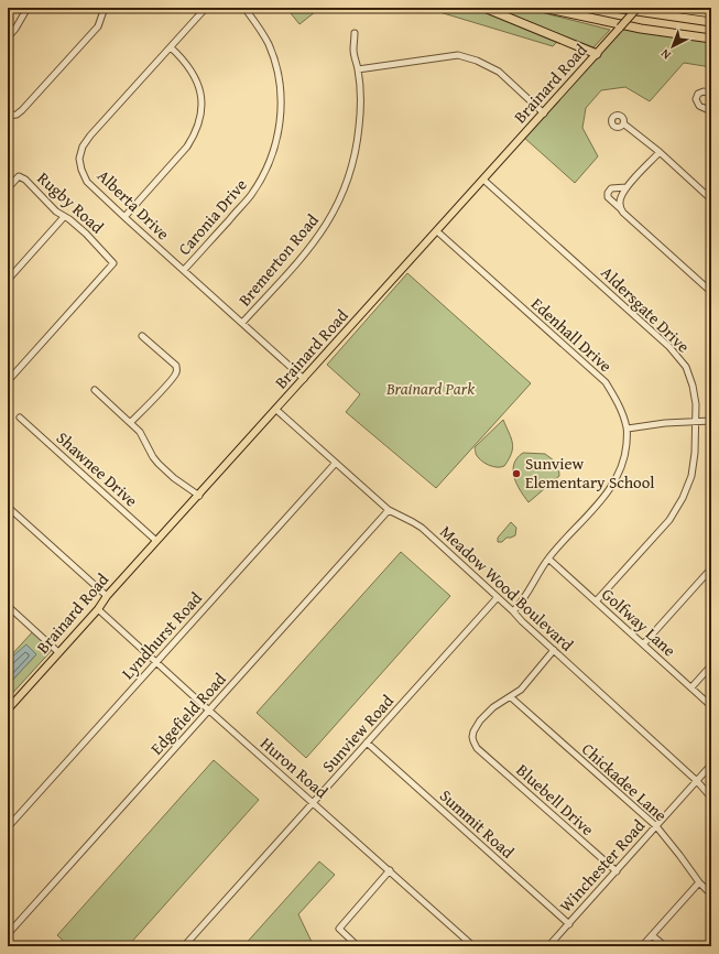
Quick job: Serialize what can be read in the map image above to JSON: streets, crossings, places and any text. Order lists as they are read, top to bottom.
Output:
{
  "streets": {
    "main road": ["Brainard Road"],
    "street": [
      "Rugby Road",
      "Alberta Drive",
      "Caronia Drive",
      "Bremerton Road",
      "Aldersgate Drive",
      "Edenhall Drive",
      "Shawnee Drive",
      "Meadow Wood Boulevard",
      "Golfway Lane",
      "Lyndhurst Road",
      "Edgefield Road",
      "Sunview Road",
      "Huron Road",
      "Chickadee Lane",
      "Bluebell Drive",
      "Summit Road",
      "Winchester Road"
    ]
  },
  "crossings": [
    ["Brainard Road", "Alberta Drive"],
    ["Brainard Road", "Aldersgate Drive"],
    ["Brainard Road", "Edenhall Drive"],
    ["Brainard Road", "Shawnee Drive"],
    ["Brainard Road", "Meadow Wood Boulevard"],
    ["Brainard Road", "Huron Road"],
    ["Alberta Drive", "Caronia Drive"],
    ["Alberta Drive", "Bremerton Road"],
    ["Aldersgate Drive", "Golfway Lane"],
    ["Edenhall Drive", "Meadow Wood Boulevard"],
    ["Edenhall Drive", "Golfway Lane"],
    ["Meadow Wood Boulevard", "Lyndhurst Road"],
    ["Meadow Wood Boulevard", "Edgefield Road"],
    ["Meadow Wood Boulevard", "Sunview Road"],
    ["Meadow Wood Boulevard", "Winchester Road"],
    ["Lyndhurst Road", "Huron Road"],
    ["Edgefield Road", "Huron Road"],
    ["Sunview Road", "Huron Road"],
    ["Sunview Road", "Summit Road"],
    ["Chickadee Lane", "Bluebell Drive"],
    ["Chickadee Lane", "Winchester Road"],
    ["Bluebell Drive", "Winchester Road"],
    ["Summit Road", "Winchester Road"]
  ],
  "parks": ["Brainard Park"],
  "places": ["Sunview Elementary School"],
  "north": "bottom left"
}
